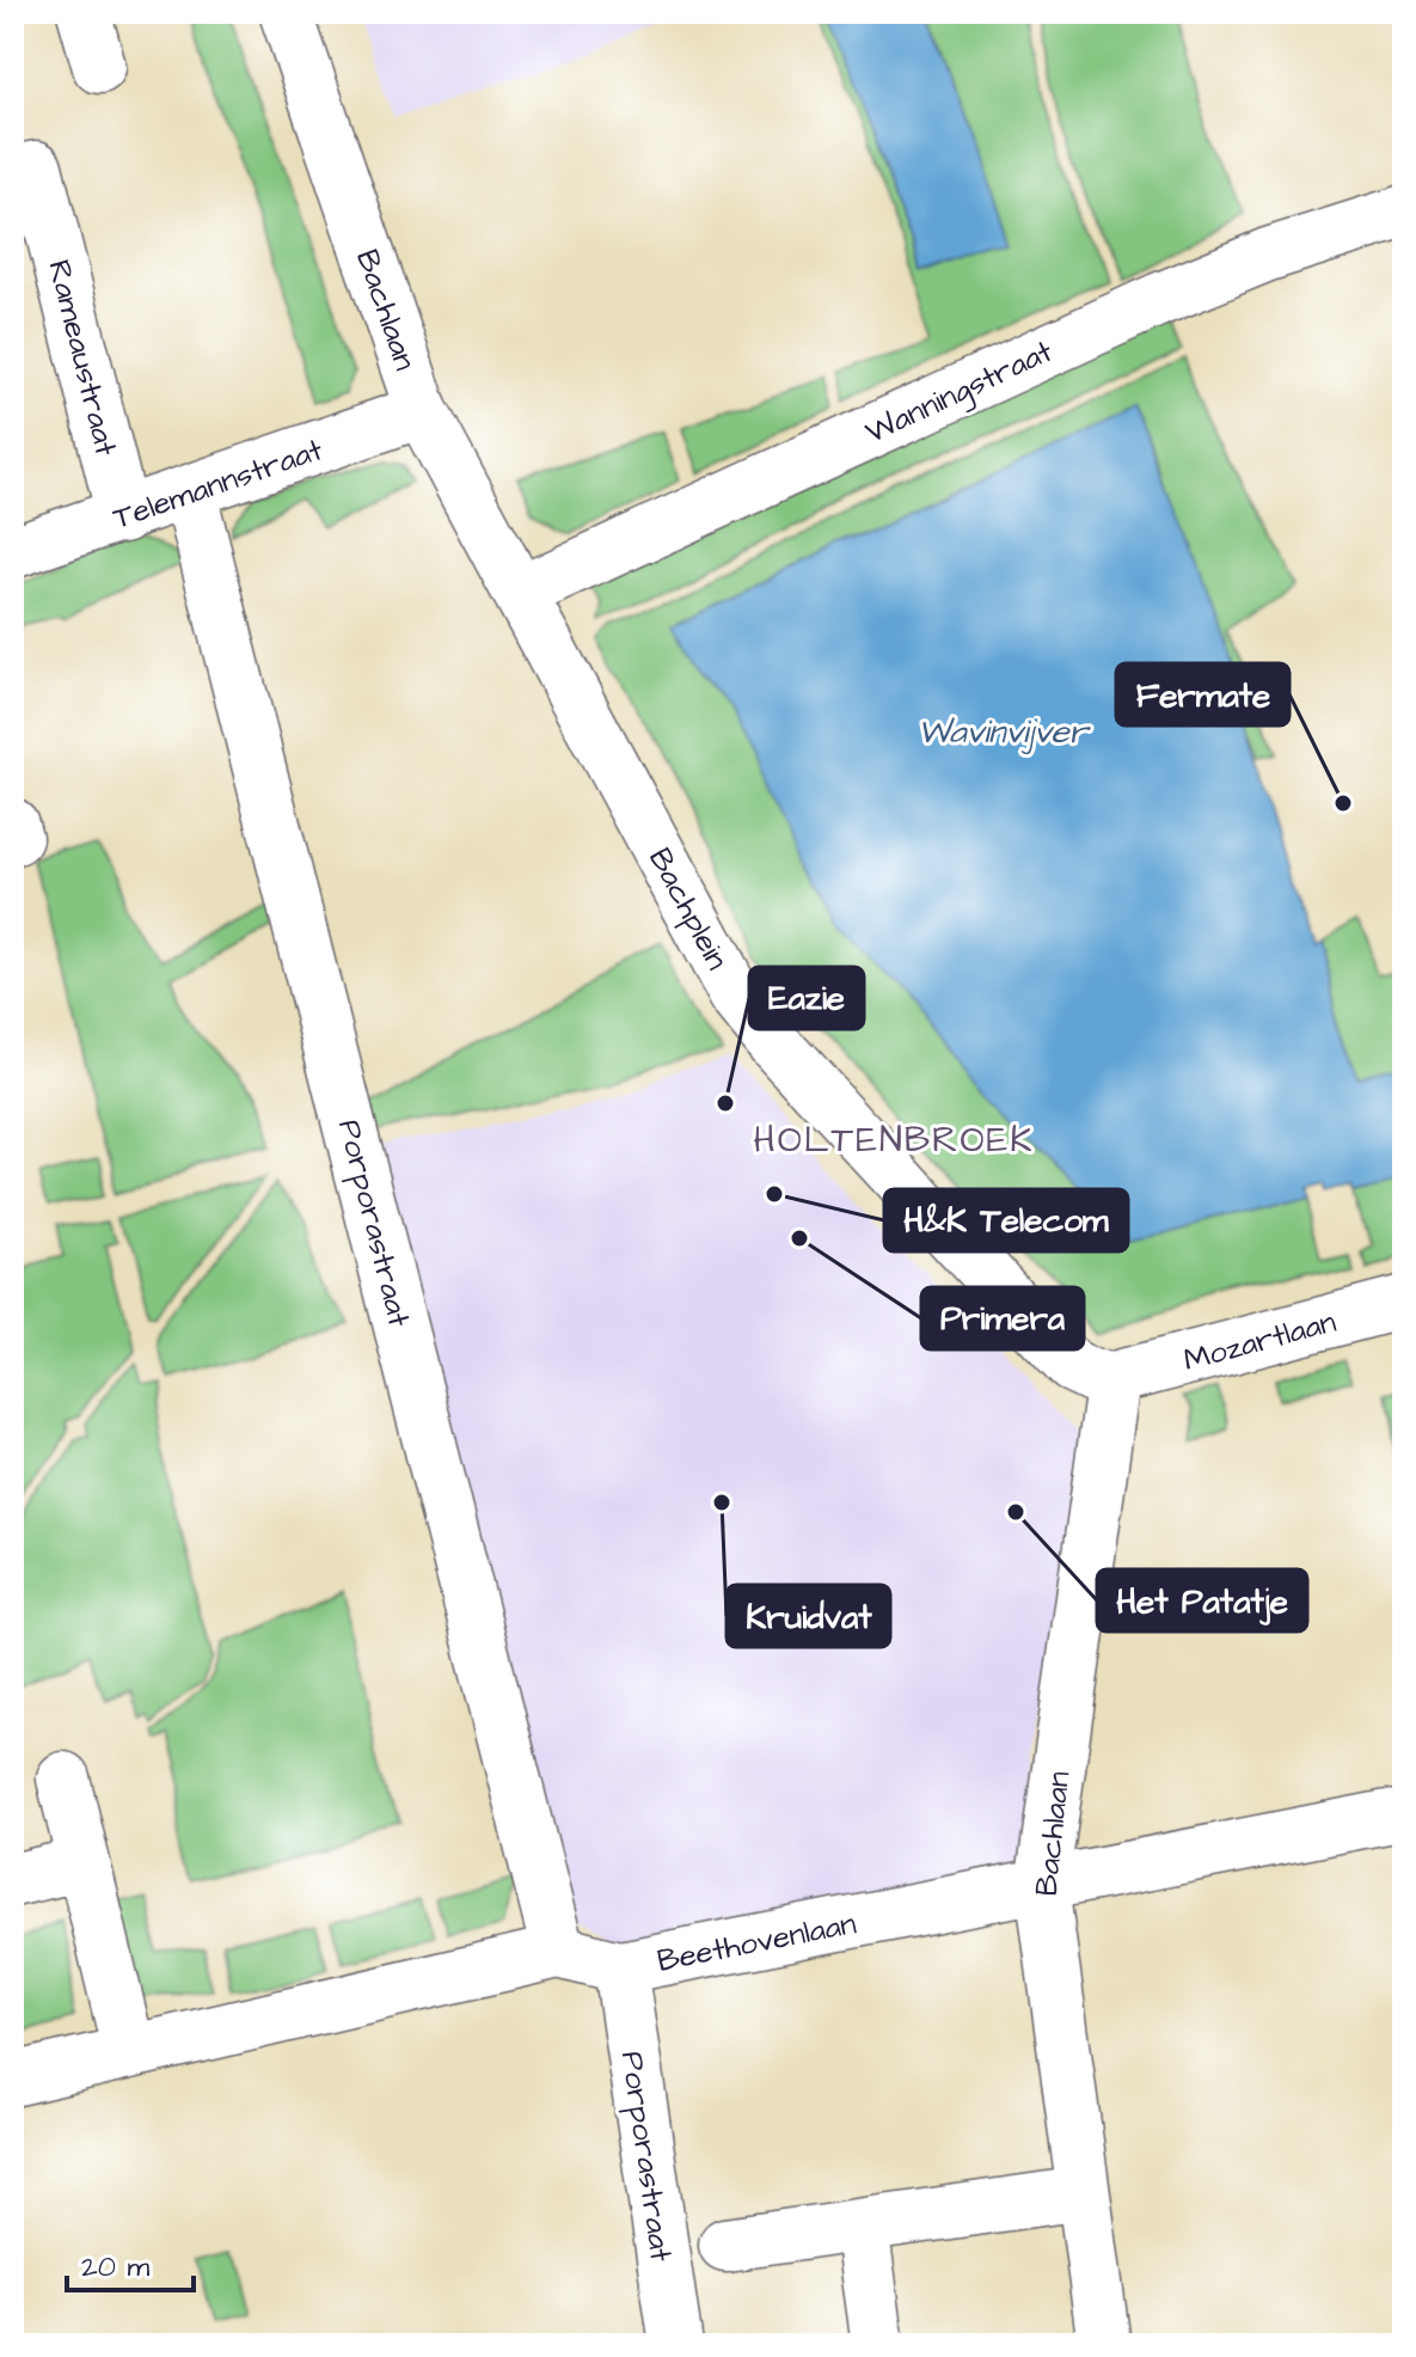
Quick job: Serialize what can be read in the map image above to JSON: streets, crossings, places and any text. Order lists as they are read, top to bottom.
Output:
{
  "streets": {
    "street": [
      "Bachlaan",
      "Rameaustraat",
      "Wanningstraat",
      "Telemannstraat",
      "Bachplein",
      "Porporastraat",
      "Mozartlaan",
      "Beethovenlaan"
    ]
  },
  "crossings": [
    ["Bachlaan", "Wanningstraat"],
    ["Bachlaan", "Telemannstraat"],
    ["Bachlaan", "Bachplein"],
    ["Bachlaan", "Mozartlaan"],
    ["Bachlaan", "Beethovenlaan"],
    ["Rameaustraat", "Telemannstraat"],
    ["Wanningstraat", "Bachplein"],
    ["Telemannstraat", "Porporastraat"],
    ["Bachplein", "Mozartlaan"],
    ["Porporastraat", "Beethovenlaan"]
  ],
  "districts": ["HOLTENBROEK"],
  "water": ["Wavinvijver"],
  "places": [
    "Fermate",
    "Eazie",
    "H&K Telecom",
    "Primera",
    "Kruidvat",
    "Het Patatje"
  ],
  "scale_bar": "20 m"
}
